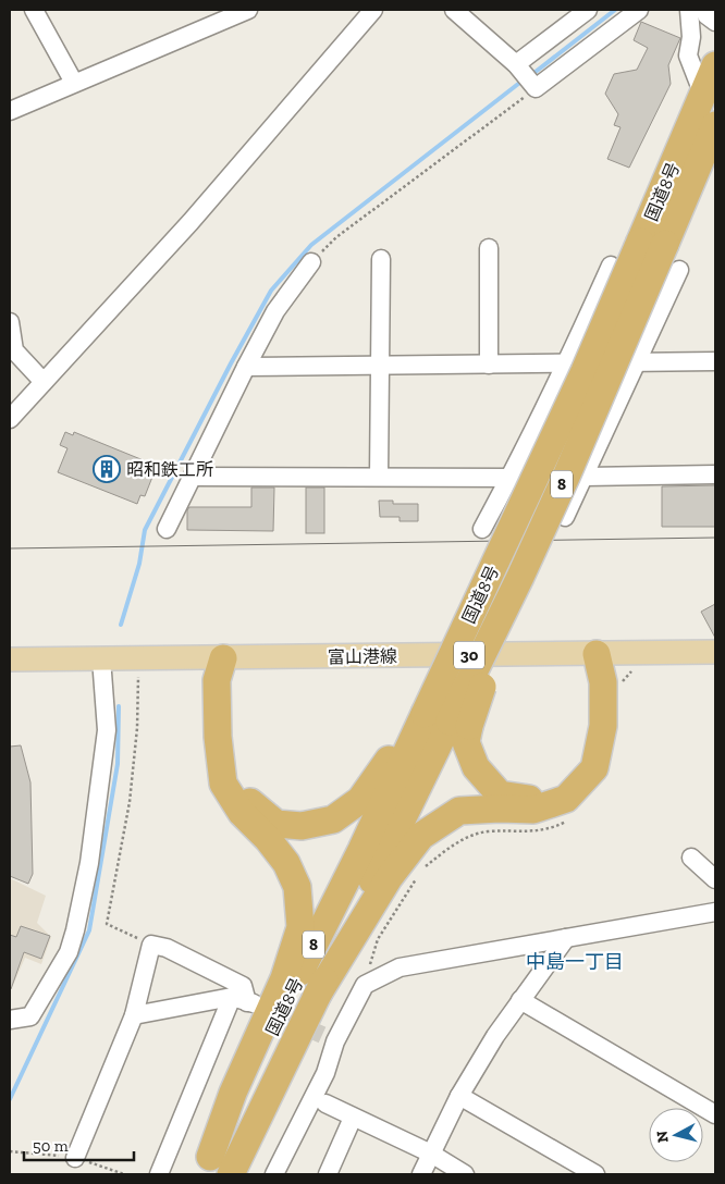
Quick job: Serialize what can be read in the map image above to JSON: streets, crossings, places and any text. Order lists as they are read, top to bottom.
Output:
{
  "streets": {
    "highway": ["国道8号", "8"],
    "main road": ["30", "富山港線"]
  },
  "districts": ["中島一丁目"],
  "places": {
    "building": ["昭和鉄工所"]
  },
  "scale_bar": "50 m",
  "north": "left"
}
